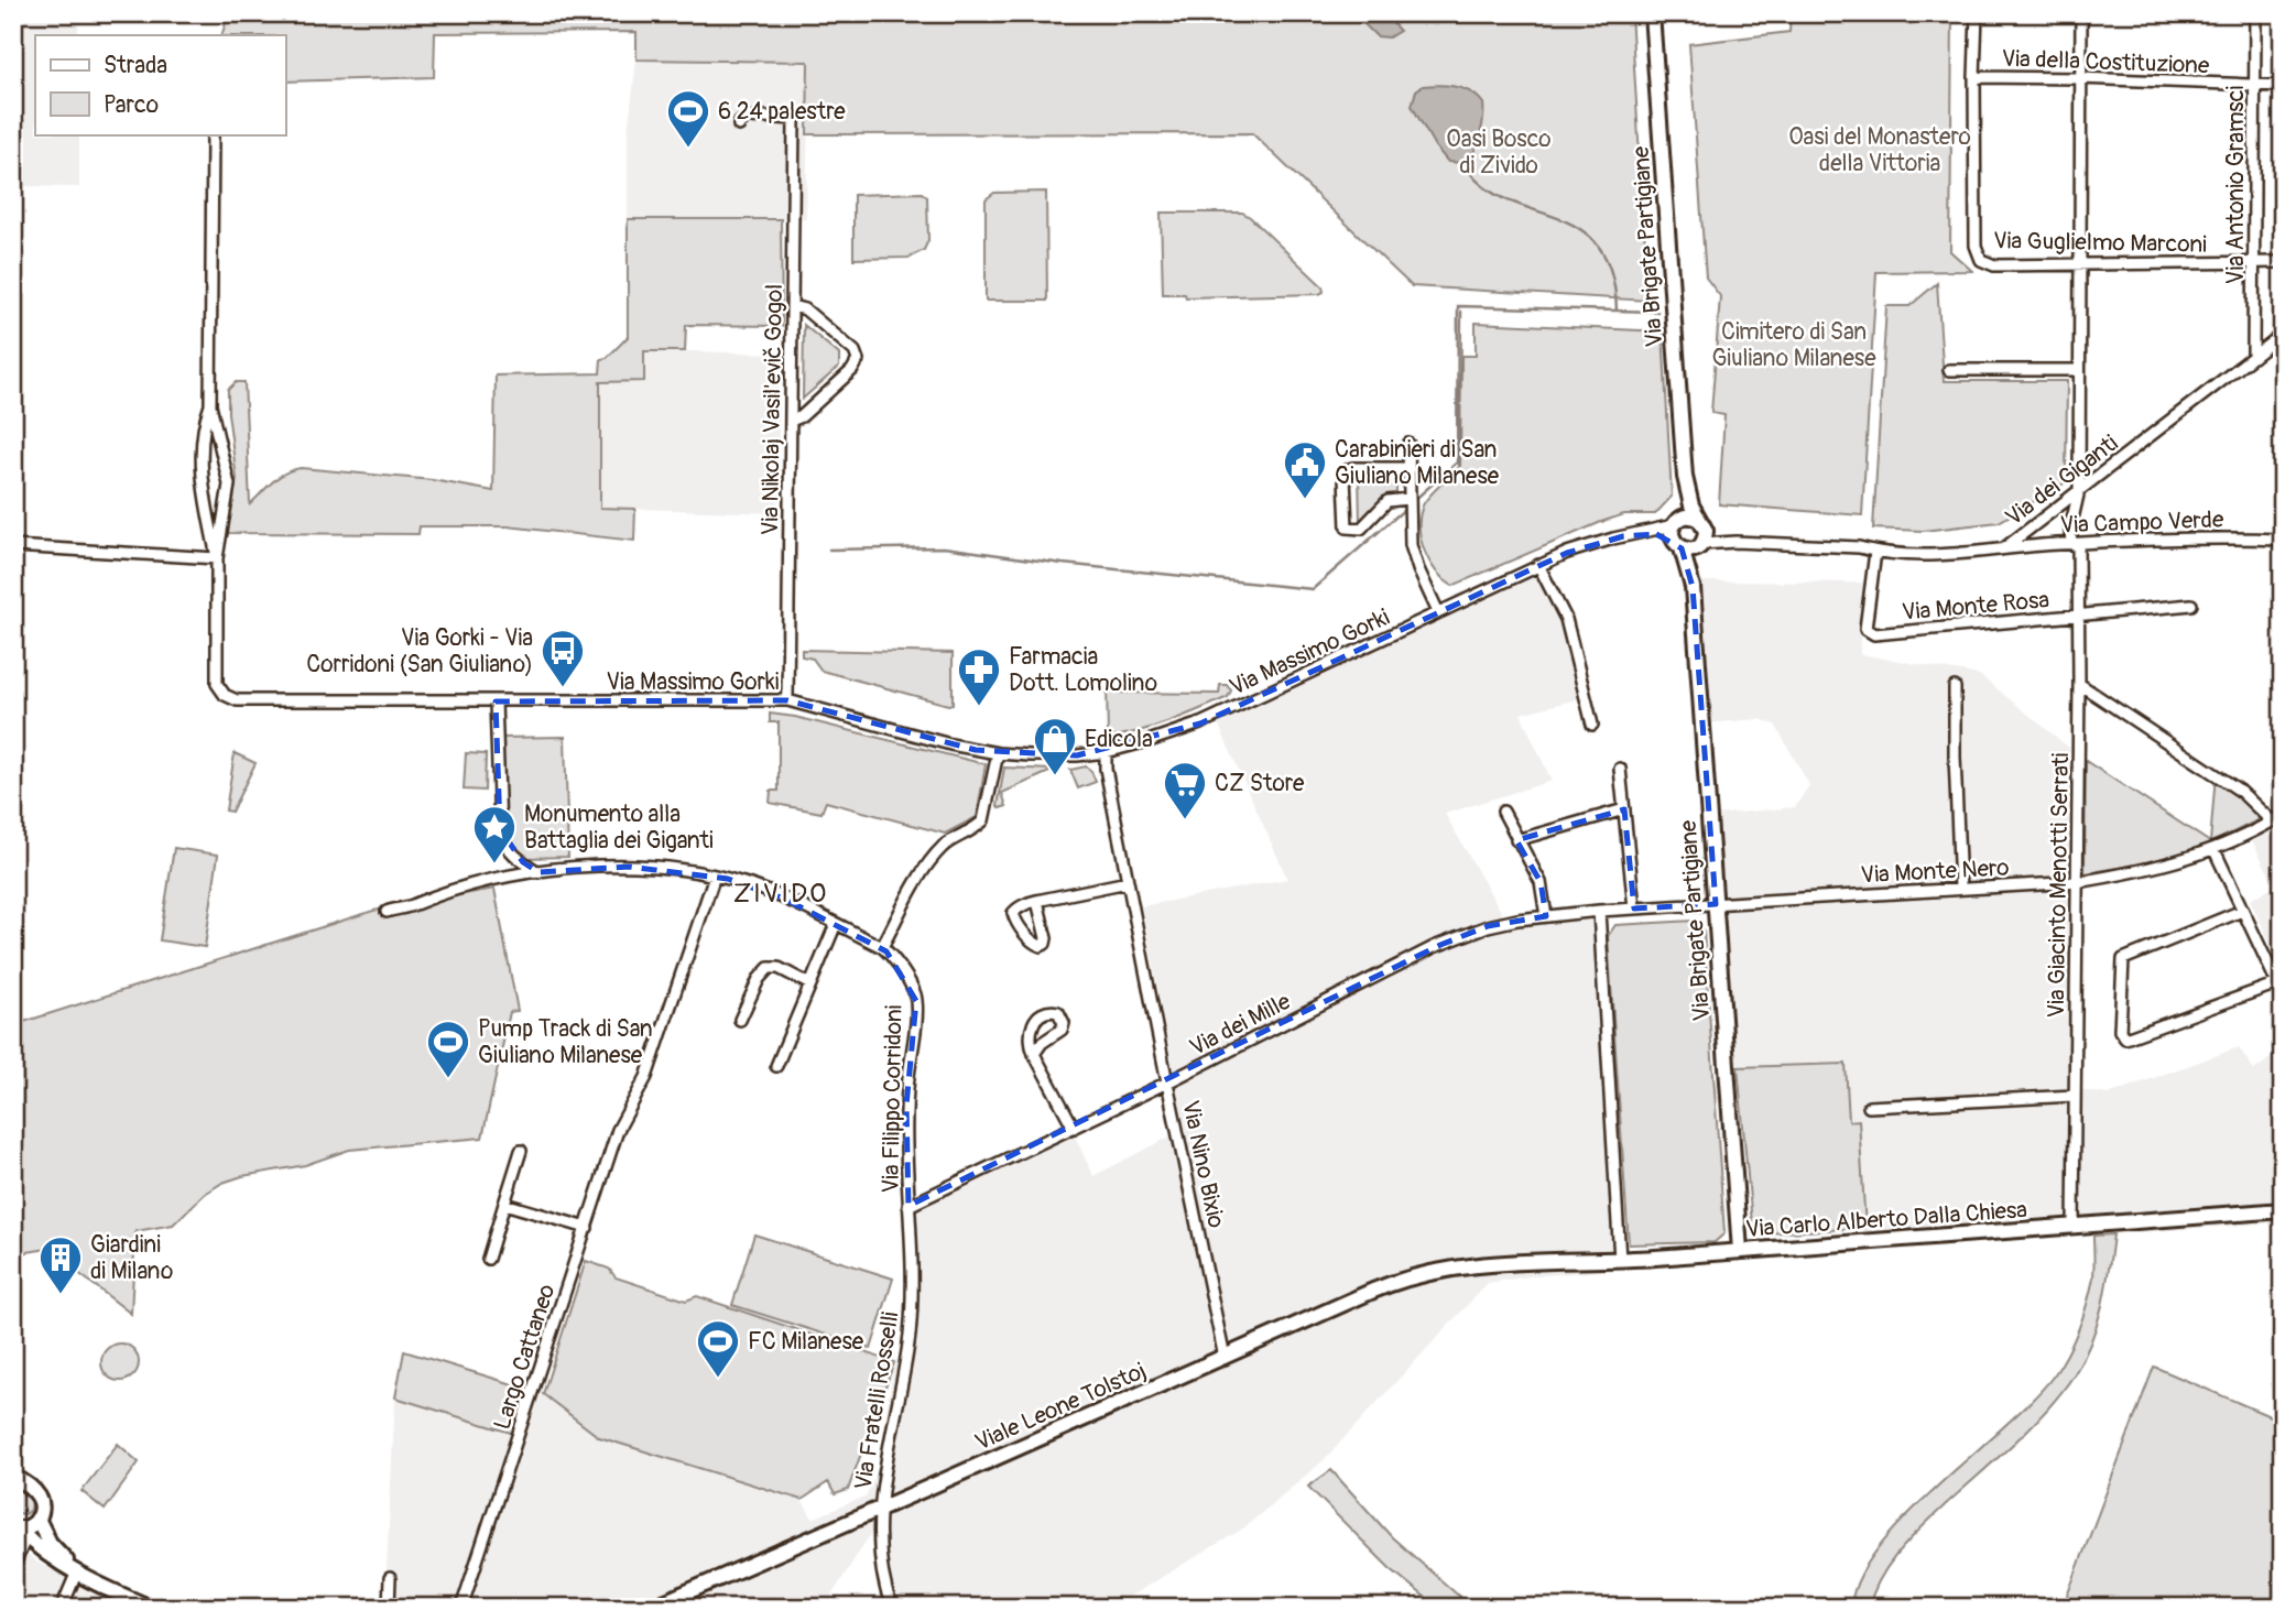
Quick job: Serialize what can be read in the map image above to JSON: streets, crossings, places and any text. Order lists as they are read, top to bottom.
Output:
{
  "streets": {
    "street": [
      "Via della Costituzione",
      "Via Antonio Gramsci",
      "Via Guglielmo Marconi",
      "Via Brigate Partigiane",
      "Via Nikolaj Vasil'evič Gogol",
      "Via dei Giganti",
      "Via Campo Verde",
      "Via Monte Rosa",
      "Via Massimo Gorki",
      "Via Monte Nero",
      "Via Giacinto Menotti Serrati",
      "Via dei Mille",
      "Via Filippo Corridoni",
      "Via Nino Bixio",
      "Via Carlo Alberto Dalla Chiesa",
      "Largo Cattaneo",
      "Via Fratelli Rosselli",
      "Viale Leone Tolstoj"
    ]
  },
  "crossings": [
    ["Via della Costituzione", "Via Antonio Gramsci"],
    ["Via della Costituzione", "Via Guglielmo Marconi"],
    ["Via della Costituzione", "Via Giacinto Menotti Serrati"],
    ["Via Antonio Gramsci", "Via Guglielmo Marconi"],
    ["Via Antonio Gramsci", "Via dei Giganti"],
    ["Via Guglielmo Marconi", "Via Giacinto Menotti Serrati"],
    ["Via Brigate Partigiane", "Via dei Giganti"],
    ["Via Brigate Partigiane", "Via Massimo Gorki"],
    ["Via Brigate Partigiane", "Via Monte Nero"],
    ["Via Brigate Partigiane", "Via dei Mille"],
    ["Via Brigate Partigiane", "Via Carlo Alberto Dalla Chiesa"],
    ["Via Nikolaj Vasil'evič Gogol", "Via Massimo Gorki"],
    ["Via dei Giganti", "Via Campo Verde"],
    ["Via dei Giganti", "Via Monte Rosa"],
    ["Via dei Giganti", "Via Giacinto Menotti Serrati"],
    ["Via Campo Verde", "Via Giacinto Menotti Serrati"],
    ["Via Monte Rosa", "Via Giacinto Menotti Serrati"],
    ["Via Massimo Gorki", "Via Nino Bixio"],
    ["Via Monte Nero", "Via Giacinto Menotti Serrati"],
    ["Via Monte Nero", "Via dei Mille"],
    ["Via Giacinto Menotti Serrati", "Via Carlo Alberto Dalla Chiesa"],
    ["Via dei Mille", "Via Filippo Corridoni"],
    ["Via dei Mille", "Via Nino Bixio"],
    ["Via dei Mille", "Via Fratelli Rosselli"],
    ["Via Filippo Corridoni", "Largo Cattaneo"],
    ["Via Filippo Corridoni", "Via Fratelli Rosselli"],
    ["Via Nino Bixio", "Viale Leone Tolstoj"],
    ["Via Carlo Alberto Dalla Chiesa", "Viale Leone Tolstoj"],
    ["Via Fratelli Rosselli", "Viale Leone Tolstoj"]
  ],
  "districts": ["ZIVIDO"],
  "parks": ["Oasi del Monastero della Vittoria", "Oasi Bosco di Zivido", "Cimitero di San Giuliano Milanese"],
  "places": {
    "sports": ["6 24 palestre", "Pump Track di San Giuliano Milanese", "FC Milanese"],
    "public building": ["Carabinieri di San Giuliano Milanese"],
    "bus stop": ["Via Gorki - Via Corridoni (San Giuliano)"],
    "pharmacy": ["Farmacia Dott. Lomolino"],
    "shop": ["Edicola"],
    "supermarket": ["CZ Store"],
    "place": ["Monumento alla Battaglia dei Giganti"],
    "building": ["Giardini di Milano"]
  },
  "legend": ["Strada", "Parco"]
}
